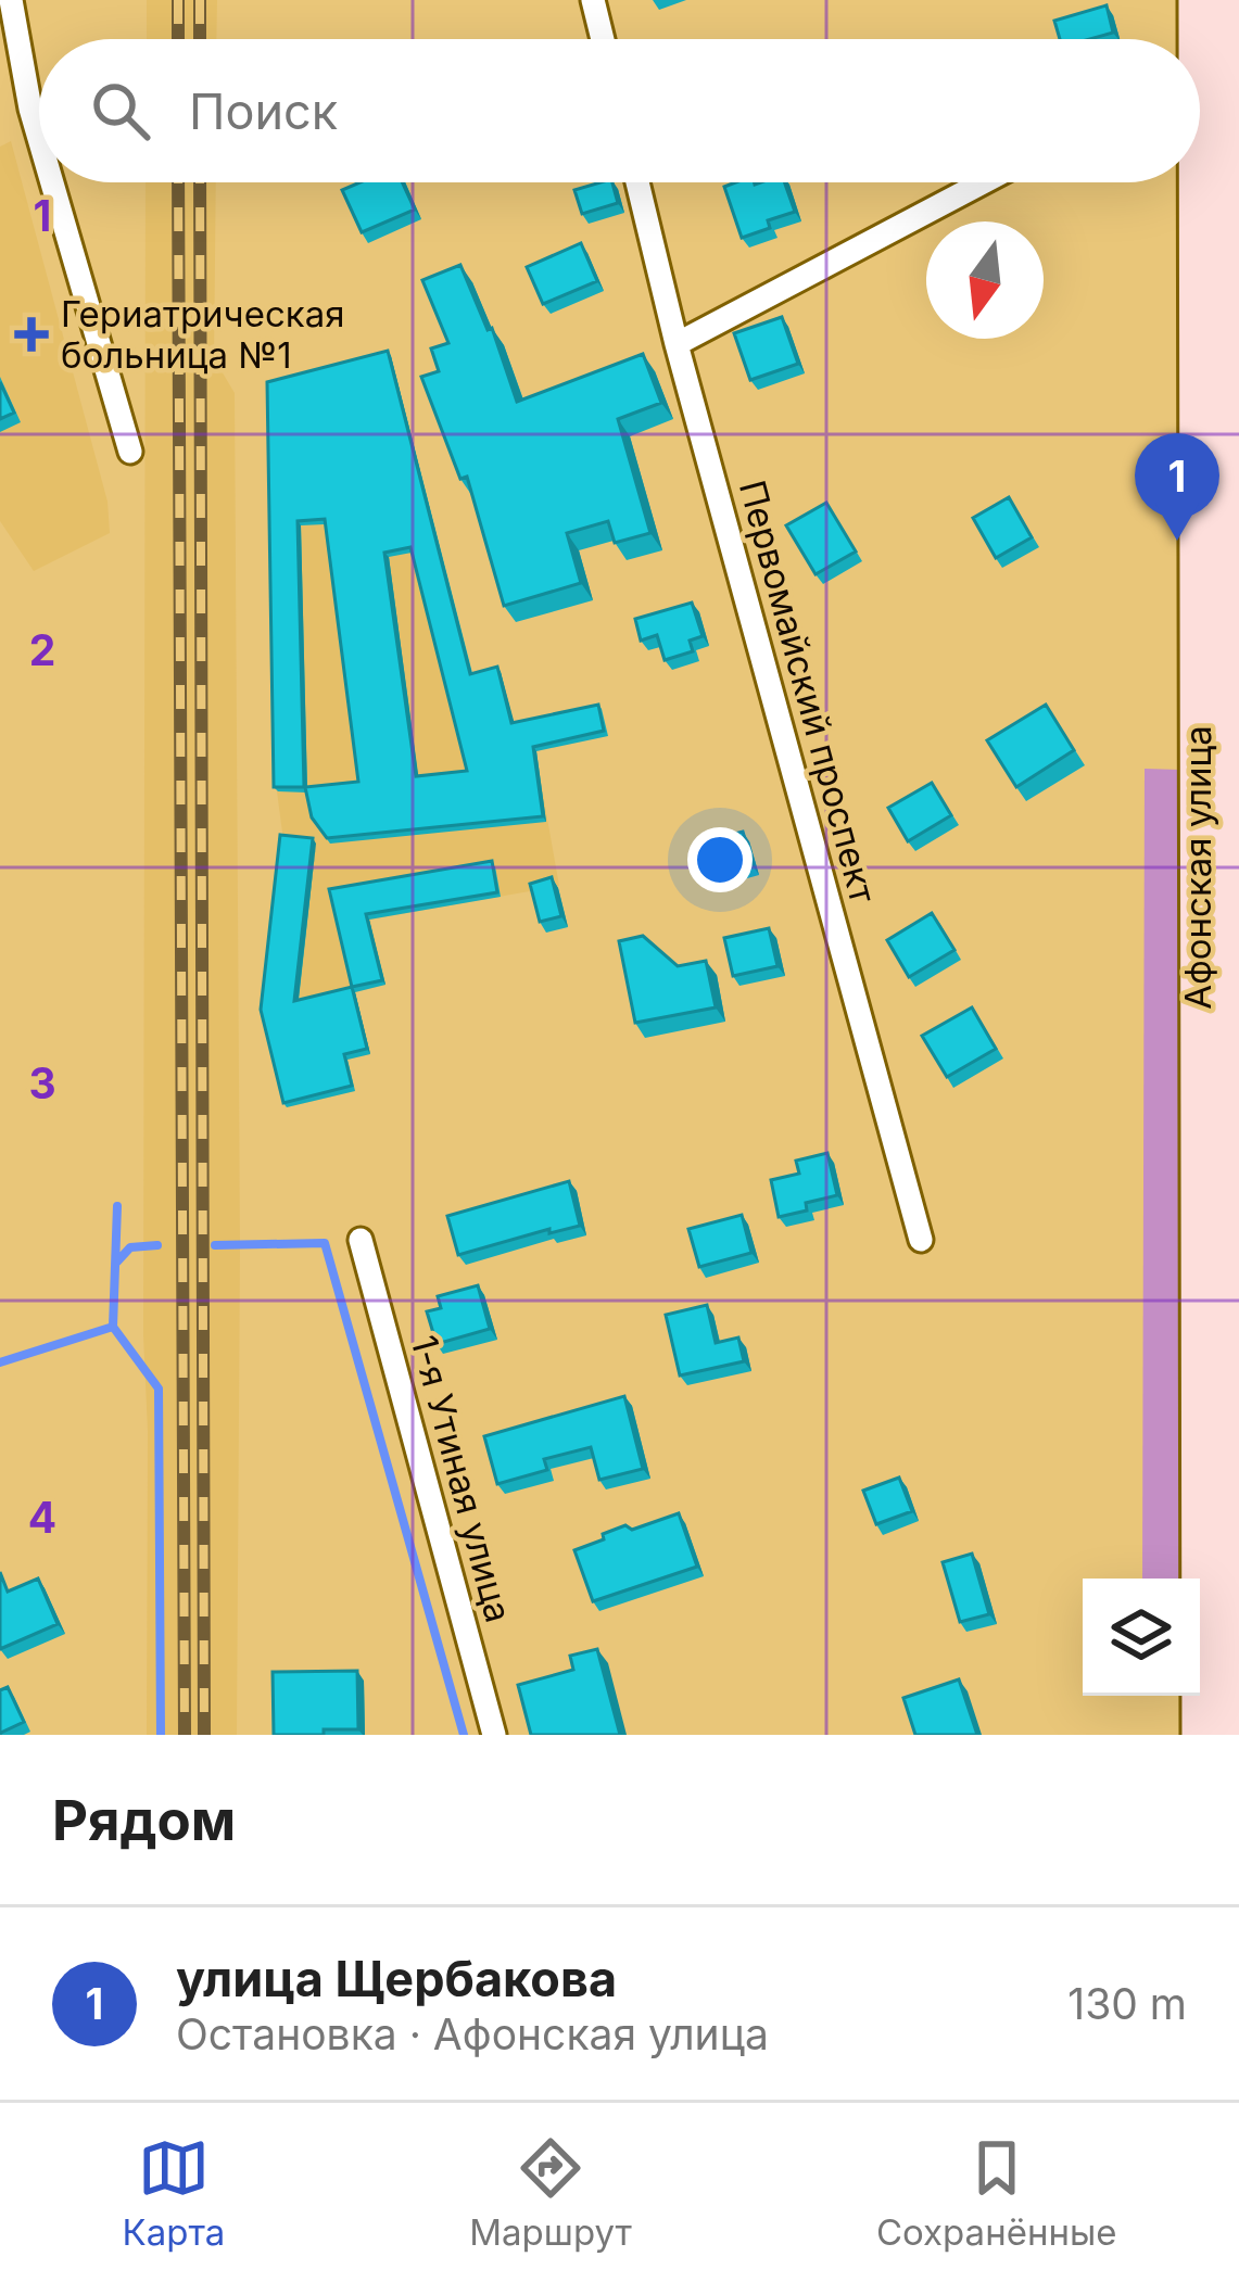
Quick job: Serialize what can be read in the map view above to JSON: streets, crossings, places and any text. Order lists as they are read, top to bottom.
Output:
{
  "streets": {
    "street": ["Первомайский проспект", "Афонская улица", "1-я Утиная улица"]
  },
  "places": {
    "health": ["Гериатрическая больница №1"]
  },
  "north": "bottom",
  "page": {
    "search": "Поиск",
    "pins": "1",
    "heading": "Рядом",
    "list": [
      {
        "mark": "1",
        "name": "улица Щербакова",
        "note": "Остановка · Афонская улица",
        "value": "130 m"
      }
    ],
    "nav": ["Карта", "Маршрут", "Сохранённые"]
  },
  "grid": {
    "rows": [
      "1",
      "2",
      "3",
      "4"
    ]
  }
}
